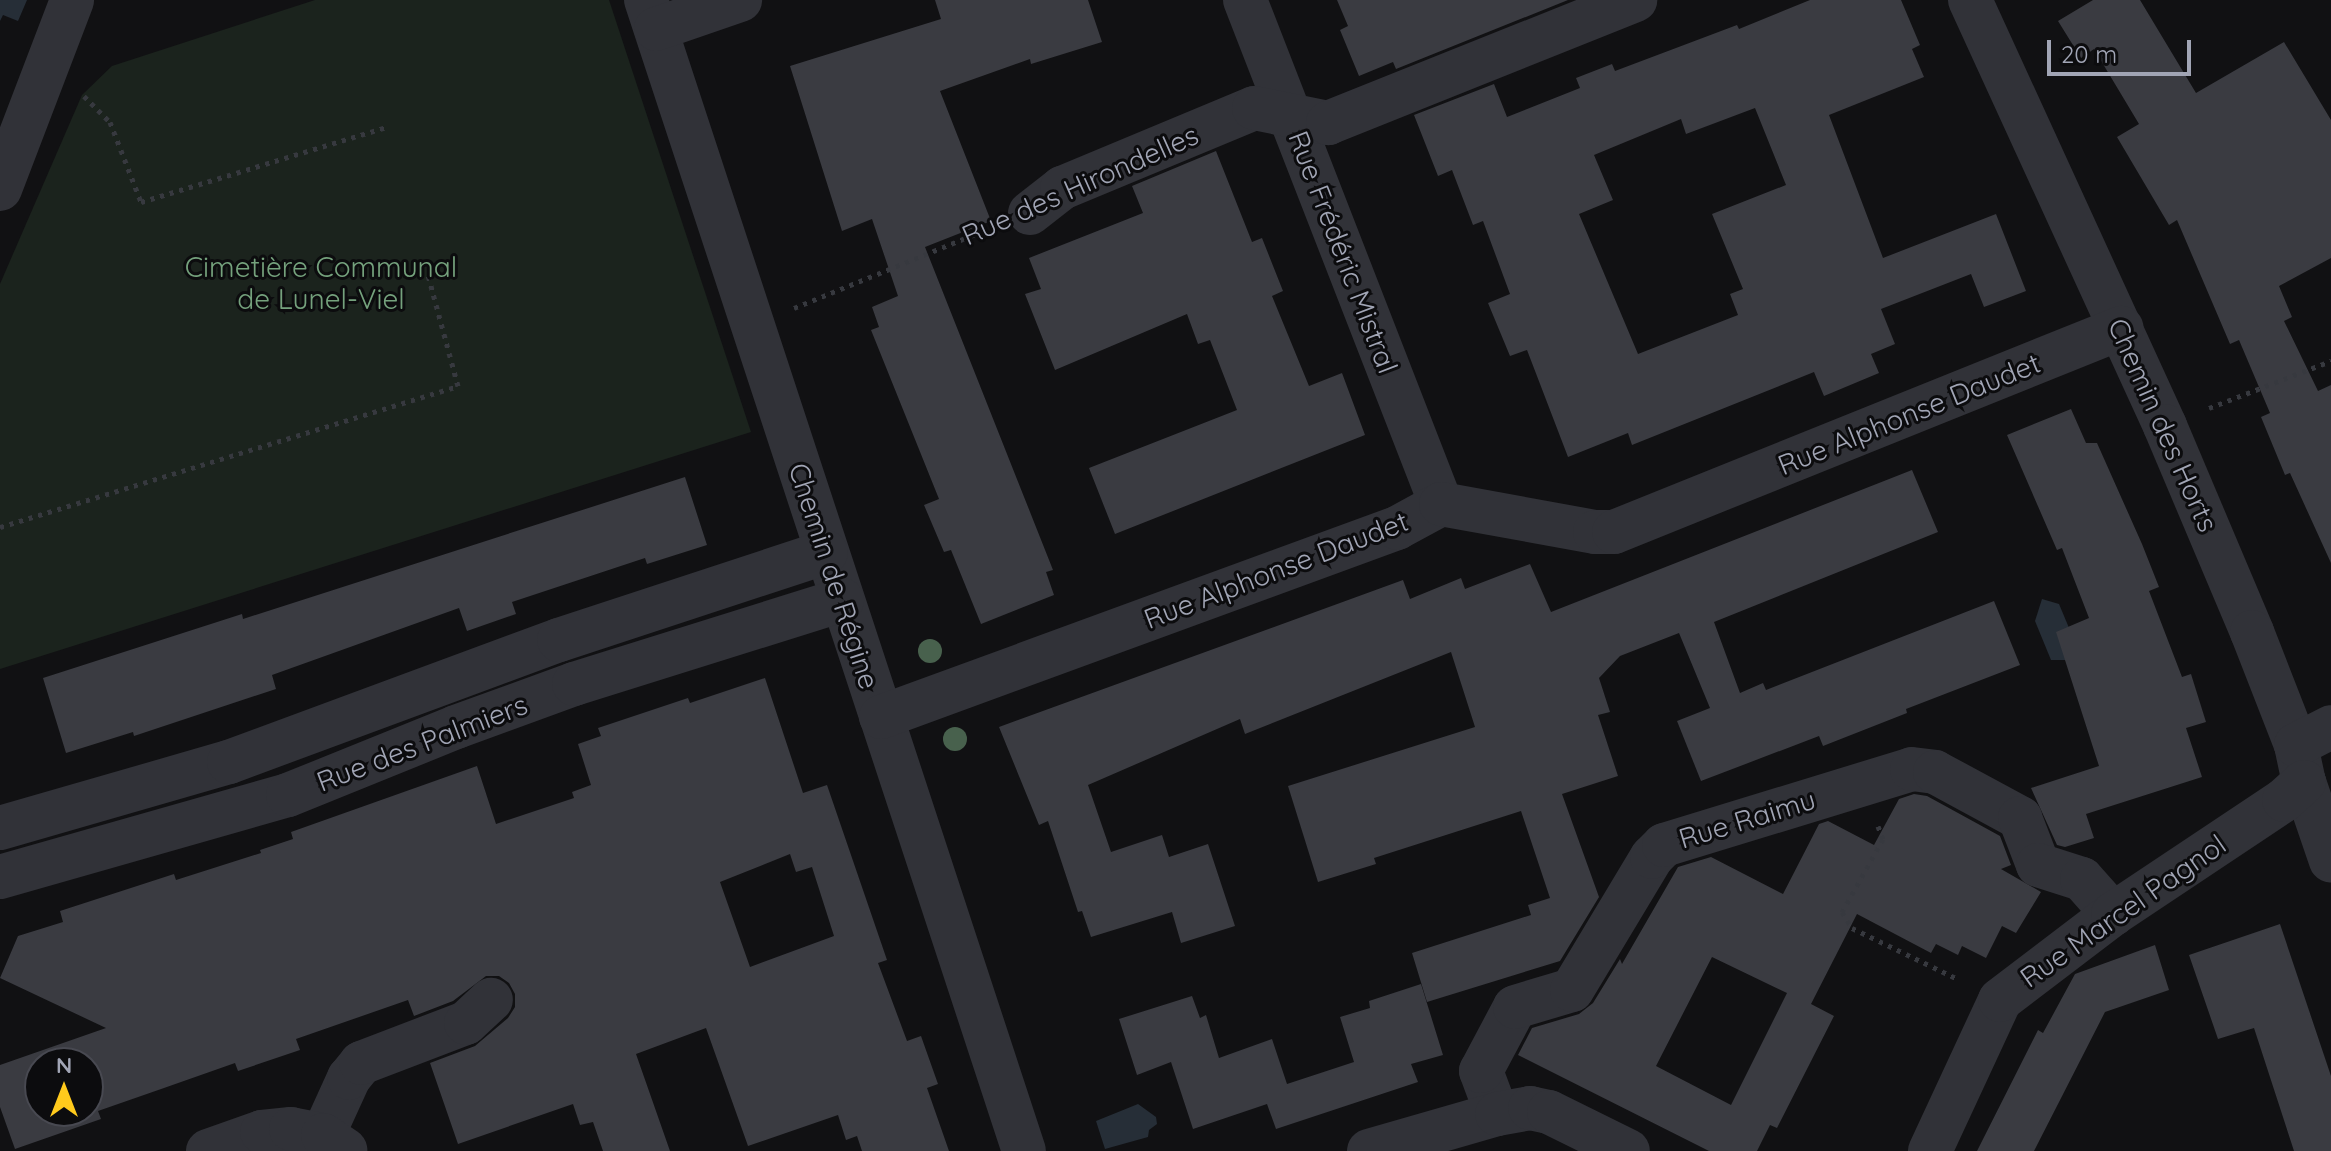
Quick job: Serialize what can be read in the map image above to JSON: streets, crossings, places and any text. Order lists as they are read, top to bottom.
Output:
{
  "streets": {
    "street": [
      "Rue des Hirondelles",
      "Rue Frédéric Mistral",
      "Rue Alphonse Daudet",
      "Chemin des Horts",
      "Chemin de Régine",
      "Rue des Palmiers",
      "Rue Raimu",
      "Rue Marcel Pagnol"
    ]
  },
  "crossings": [
    ["Rue des Hirondelles", "Rue Frédéric Mistral"],
    ["Rue des Hirondelles", "Chemin de Régine"],
    ["Rue Frédéric Mistral", "Rue Alphonse Daudet"],
    ["Rue Alphonse Daudet", "Chemin des Horts"],
    ["Rue Alphonse Daudet", "Chemin de Régine"],
    ["Chemin des Horts", "Rue Marcel Pagnol"],
    ["Chemin de Régine", "Rue des Palmiers"],
    ["Rue Raimu", "Rue Marcel Pagnol"]
  ],
  "parks": ["Cimetière Communal de Lunel-Viel"],
  "scale_bar": "20 m",
  "north": "top"
}
